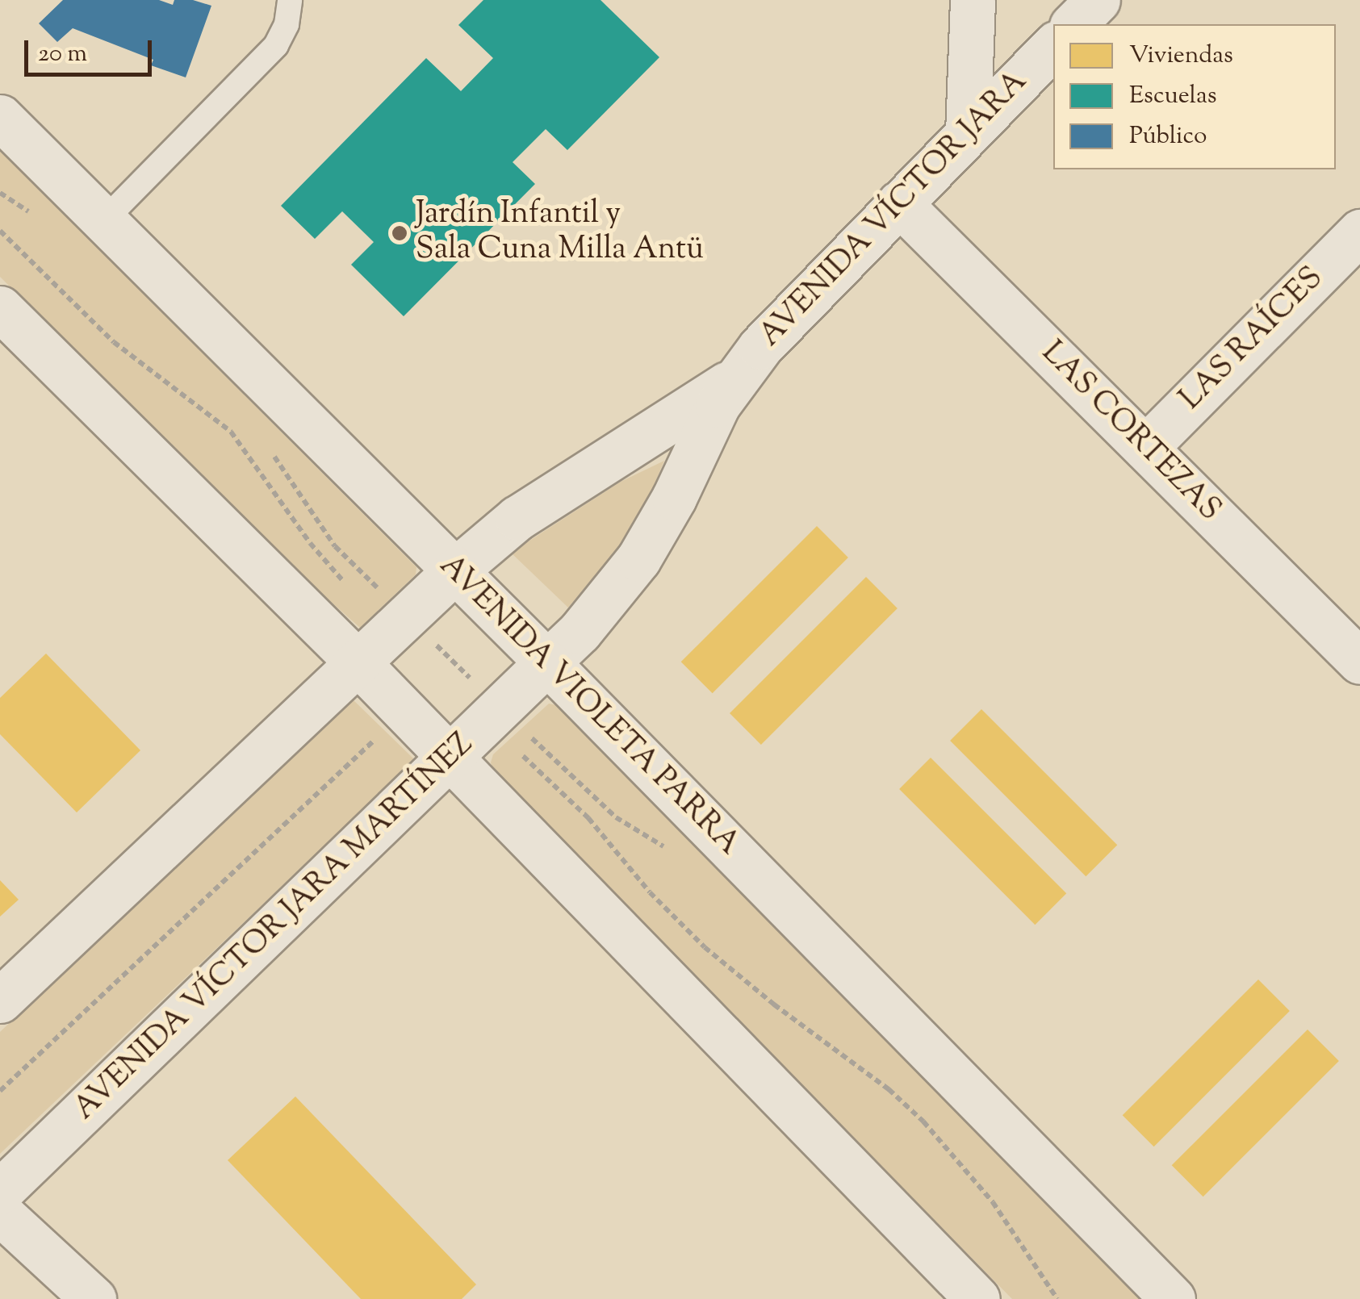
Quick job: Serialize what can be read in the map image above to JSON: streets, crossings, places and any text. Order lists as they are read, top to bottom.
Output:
{
  "streets": {
    "main road": [
      "AVENIDA VÍCTOR JARA",
      "LAS RAÍCES",
      "LAS CORTEZAS",
      "AVENIDA VIOLETA PARRA",
      "AVENIDA VÍCTOR JARA MARTÍNEZ"
    ]
  },
  "crossings": [
    ["AVENIDA VÍCTOR JARA", "LAS CORTEZAS"],
    ["AVENIDA VÍCTOR JARA", "AVENIDA VIOLETA PARRA"],
    ["AVENIDA VÍCTOR JARA", "AVENIDA VÍCTOR JARA MARTÍNEZ"],
    ["LAS RAÍCES", "LAS CORTEZAS"],
    ["AVENIDA VIOLETA PARRA", "AVENIDA VÍCTOR JARA MARTÍNEZ"]
  ],
  "places": ["Jardín Infantil y Sala Cuna Milla Antü"],
  "legend": ["Viviendas", "Escuelas", "Público"],
  "scale_bar": "20 m"
}
